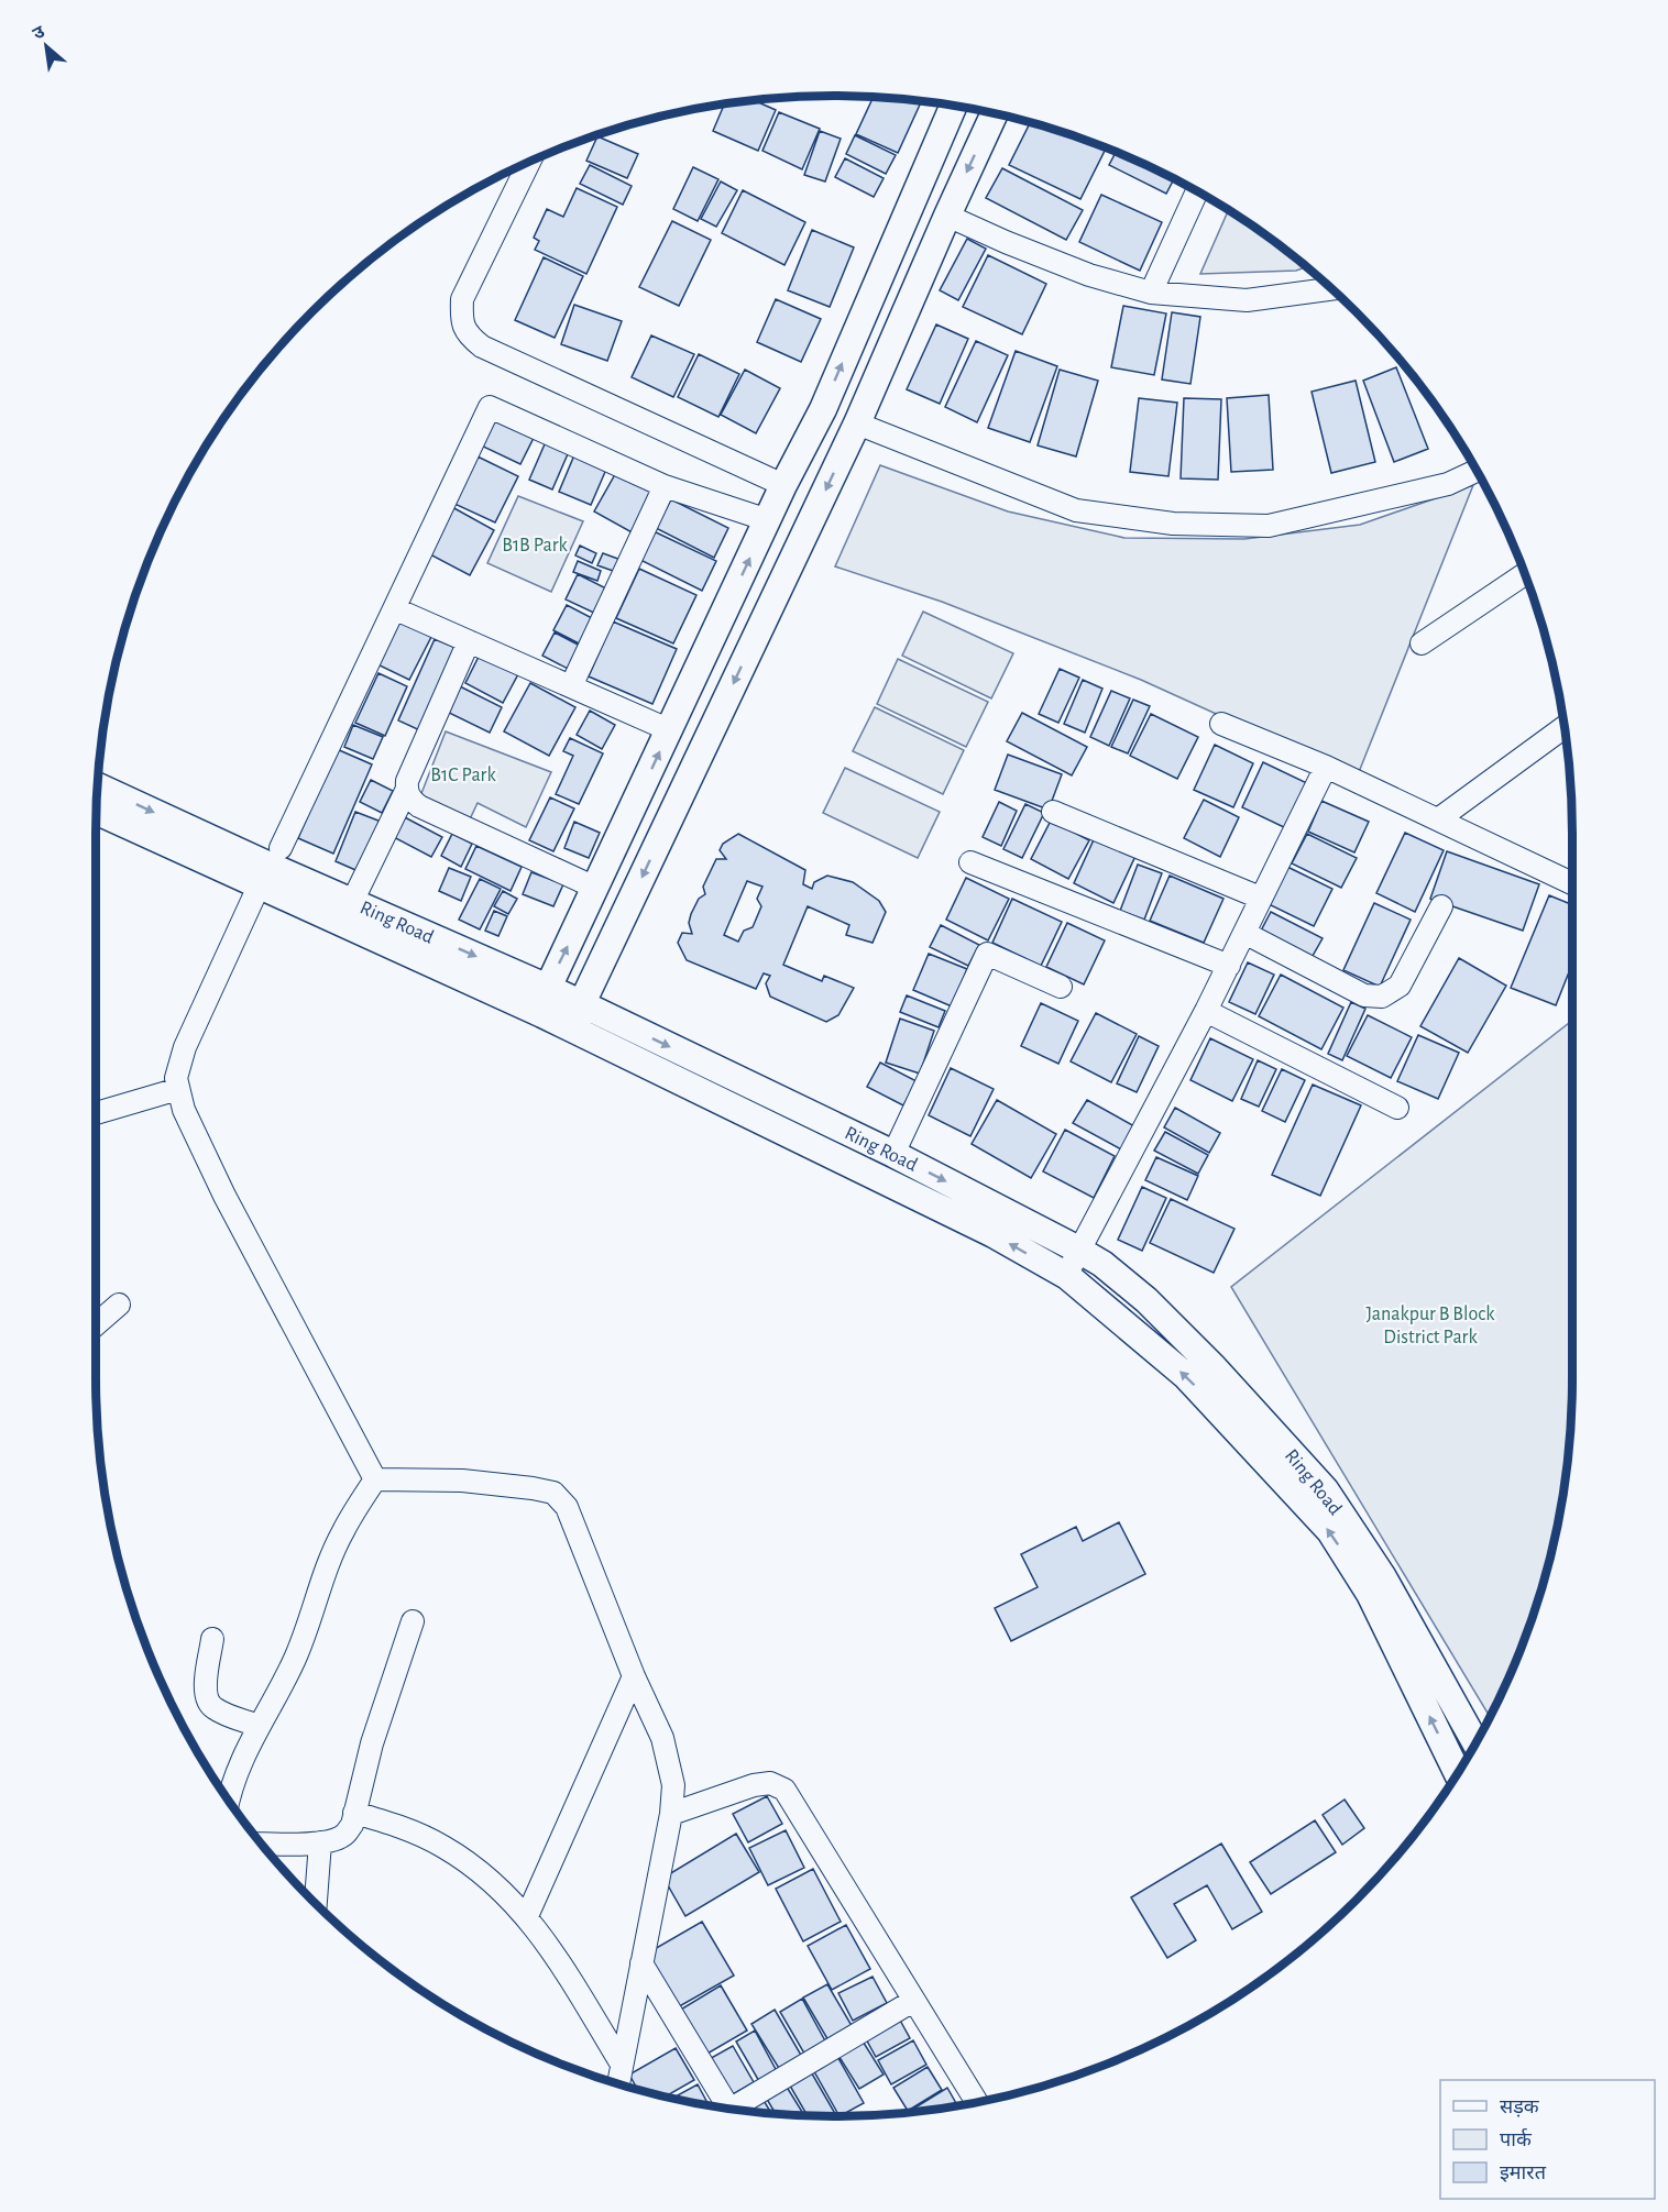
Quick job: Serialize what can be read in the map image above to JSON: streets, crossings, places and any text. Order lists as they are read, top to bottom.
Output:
{
  "streets": {
    "street": ["Ring Road"]
  },
  "parks": ["B1B Park", "B1C Park", "Janakpur B Block District Park"],
  "legend": ["सड़क", "पार्क", "इमारत"],
  "north": "top left"
}
